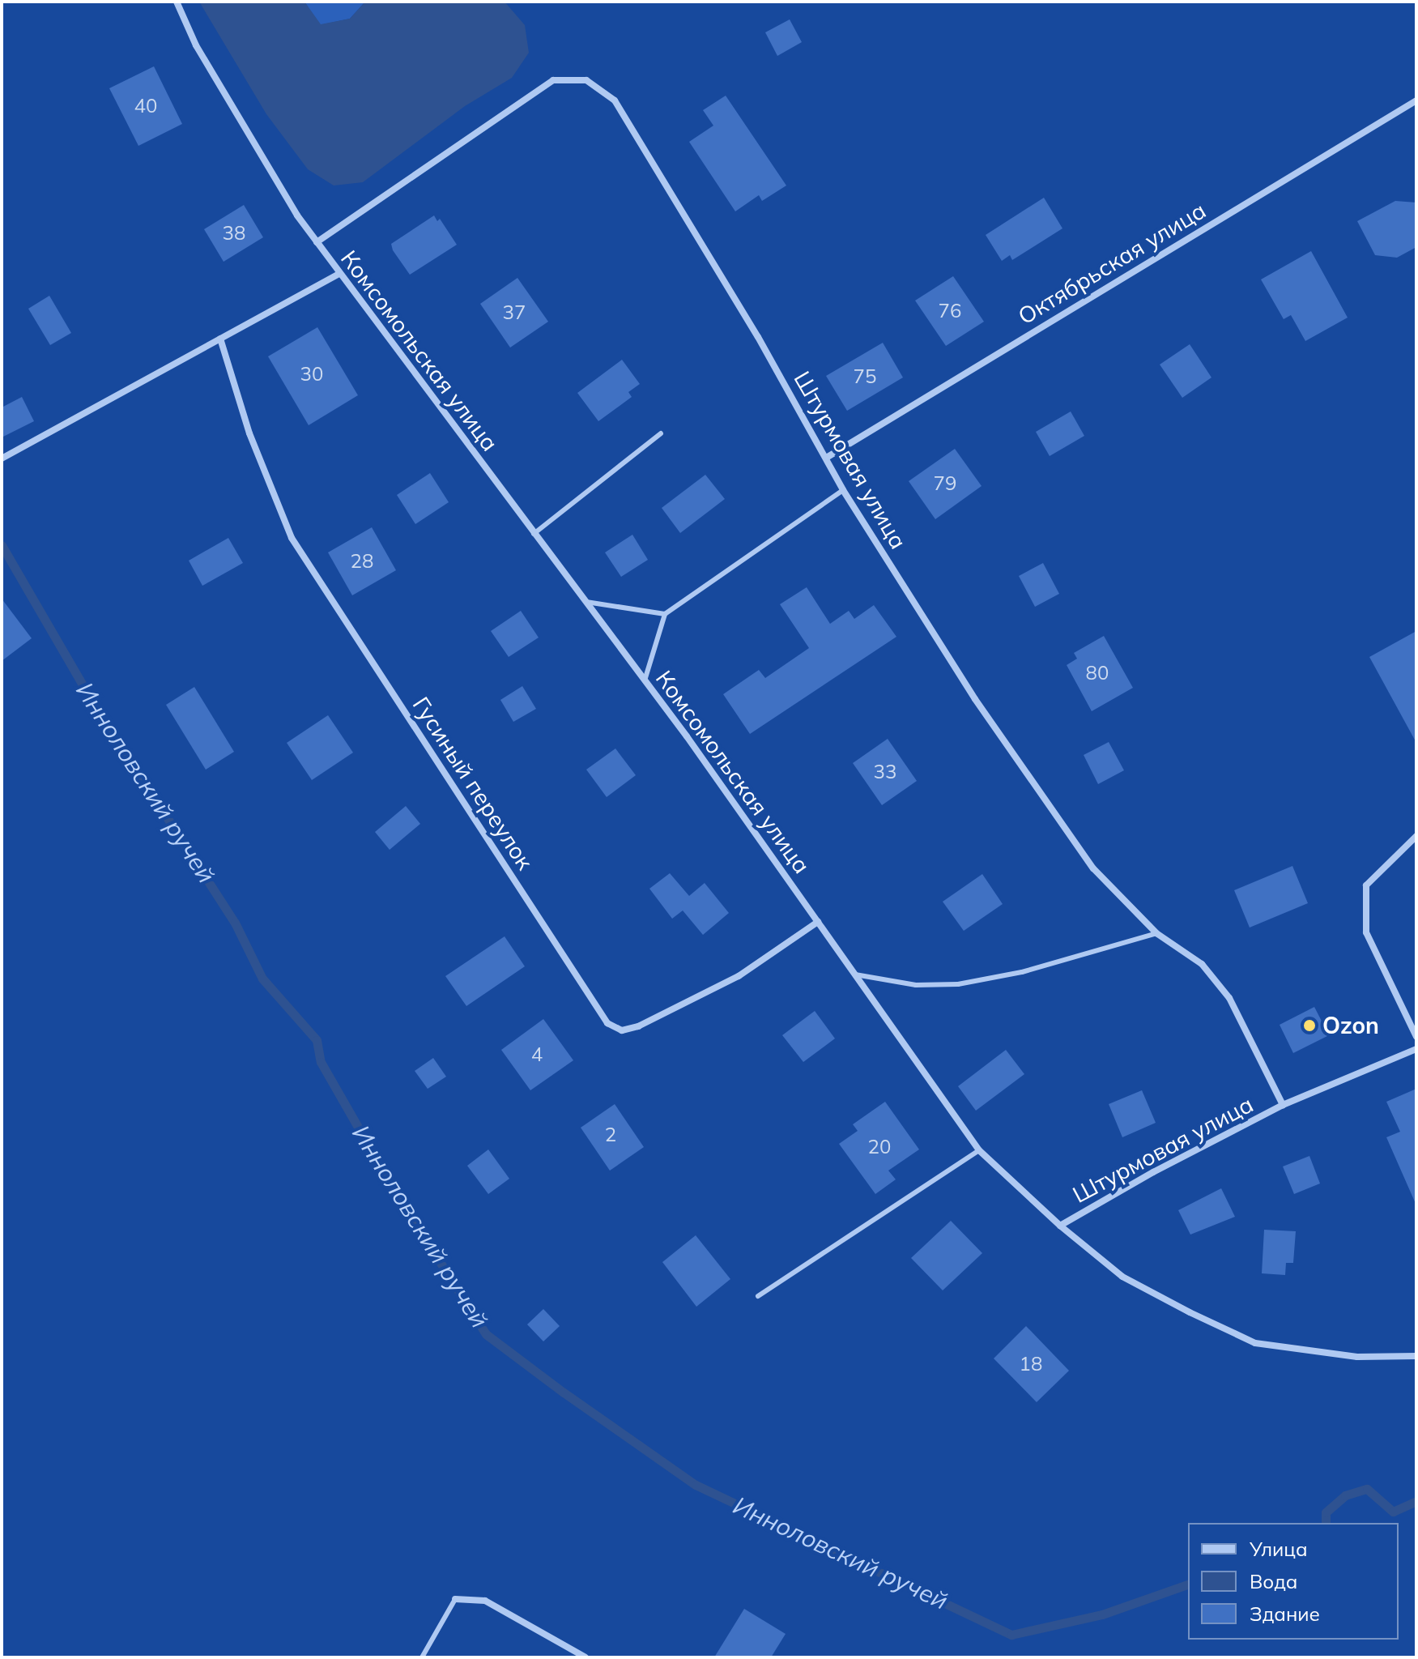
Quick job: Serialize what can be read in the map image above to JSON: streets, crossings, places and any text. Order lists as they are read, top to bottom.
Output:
{
  "streets": {
    "street": [
      "Октябрьская улица",
      "Комсомольская улица",
      "Штурмовая улица",
      "Гусиный переулок"
    ]
  },
  "crossings": [
    ["Октябрьская улица", "Штурмовая улица"],
    ["Комсомольская улица", "Штурмовая улица"],
    ["Комсомольская улица", "Гусиный переулок"]
  ],
  "water": ["Инноловский ручей"],
  "places": ["Ozon"],
  "house_numbers": [
    "40",
    "38",
    "76",
    "37",
    "30",
    "75",
    "79",
    "28",
    "80",
    "33",
    "4",
    "2",
    "20",
    "18"
  ],
  "legend": ["Улица", "Вода", "Здание"]
}
